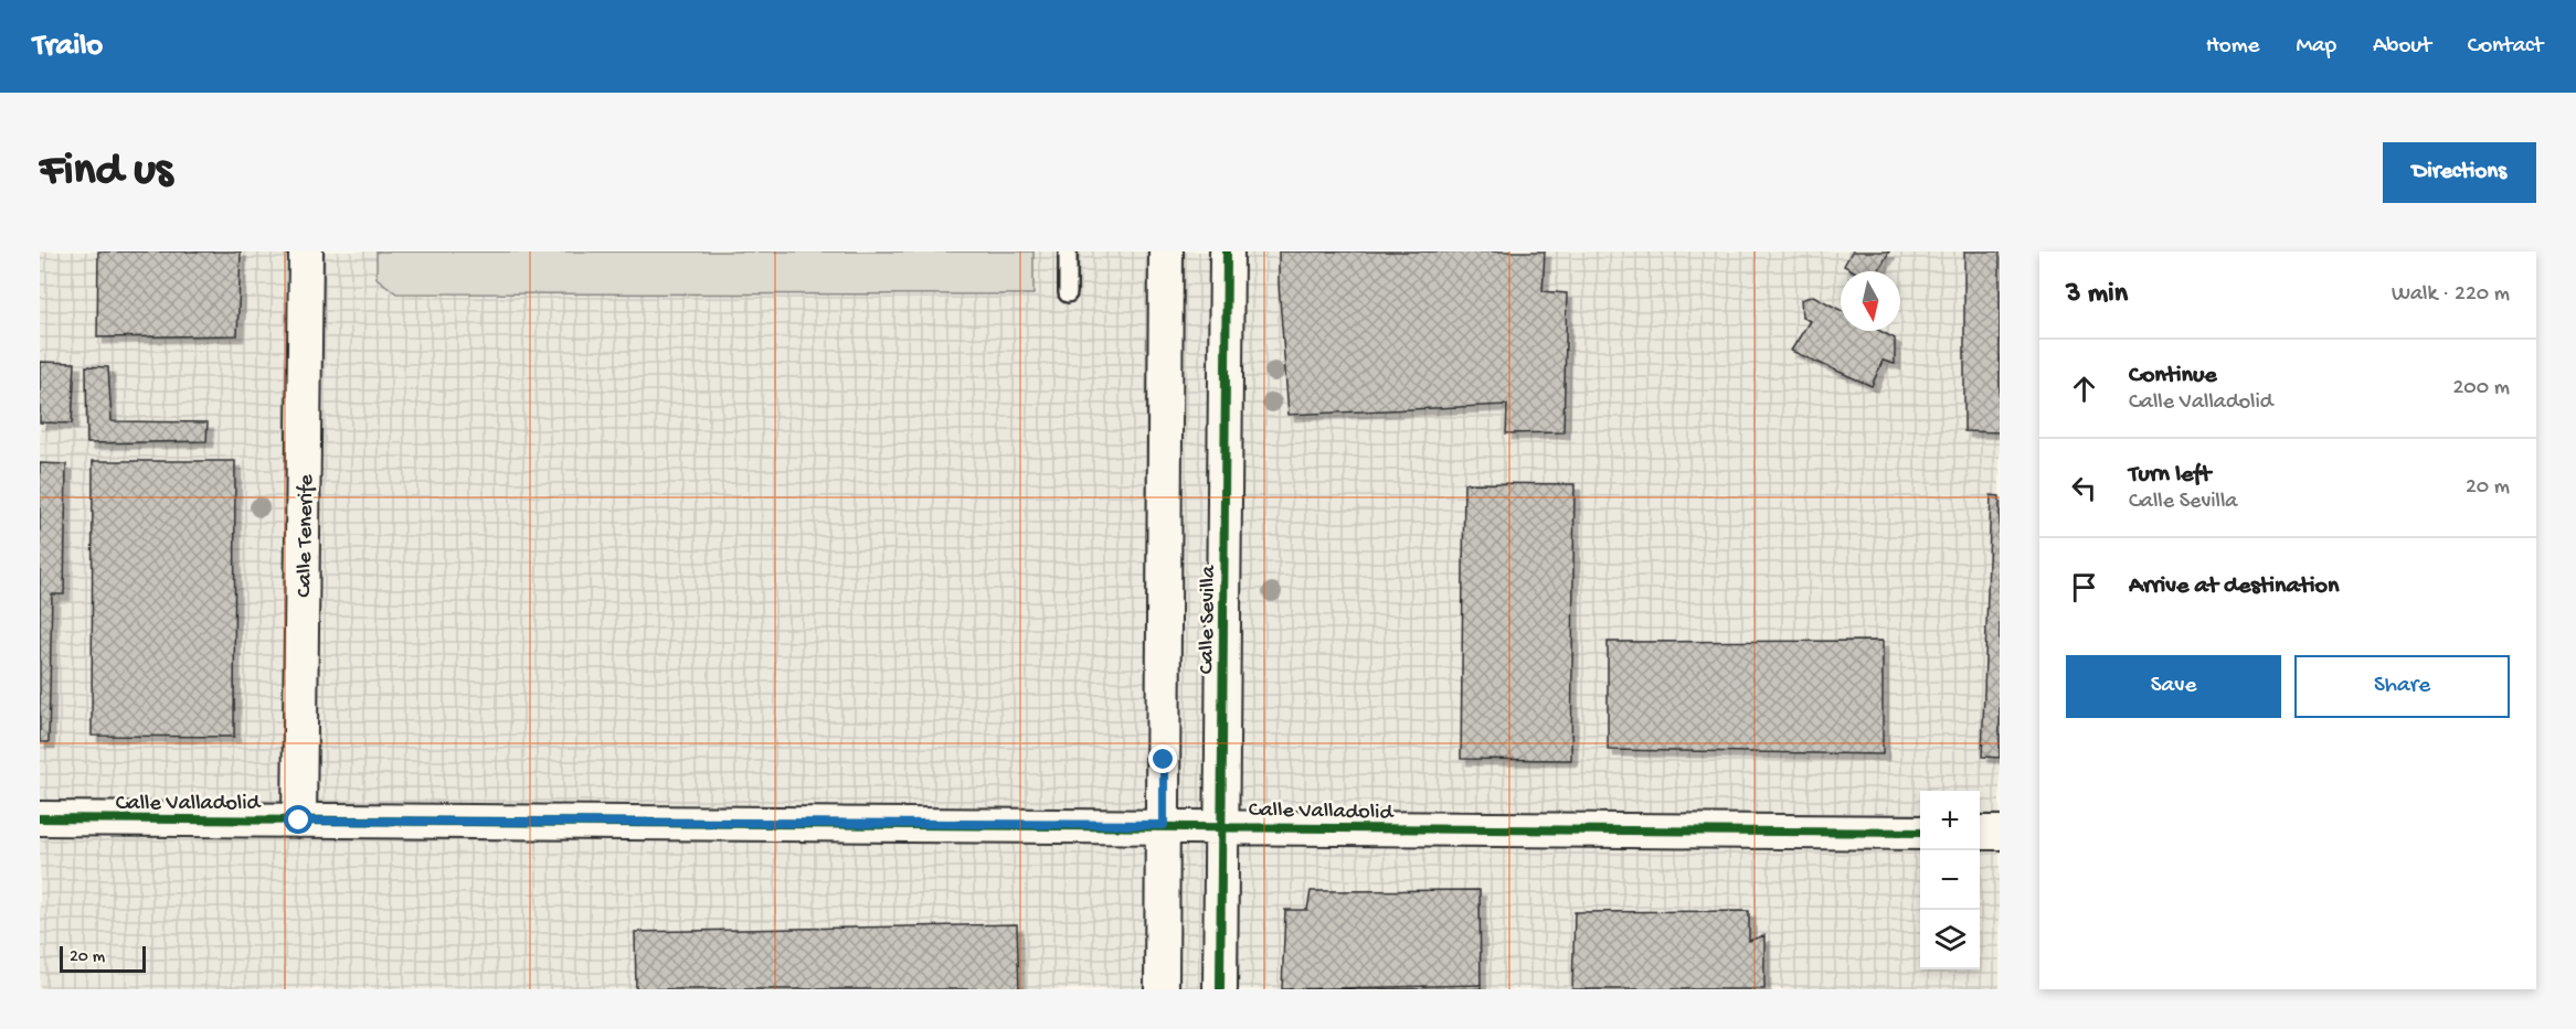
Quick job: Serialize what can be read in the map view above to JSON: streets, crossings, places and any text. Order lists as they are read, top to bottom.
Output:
{
  "streets": {
    "street": ["Calle Tenerife", "Calle Sevilla", "Calle Valladolid"]
  },
  "crossings": [
    ["Calle Tenerife", "Calle Valladolid"],
    ["Calle Sevilla", "Calle Valladolid"]
  ],
  "scale_bar": "20 m",
  "north": "bottom",
  "page": {
    "header": "Trailo",
    "nav": [
      "Home",
      "Map",
      "About",
      "Contact"
    ],
    "buttons": [
      "Directions",
      ["Save", "Share"]
    ],
    "title": "Find us",
    "heading": ["3 min", "Walk · 220 m"],
    "list": [
      ["Continue", "Calle Valladolid", "200 m"],
      ["Turn left", "Calle Sevilla", "20 m"],
      "Arrive at destination"
    ],
    "map_buttons": ["+", "−"],
    "scale": "20 m"
  }
}
